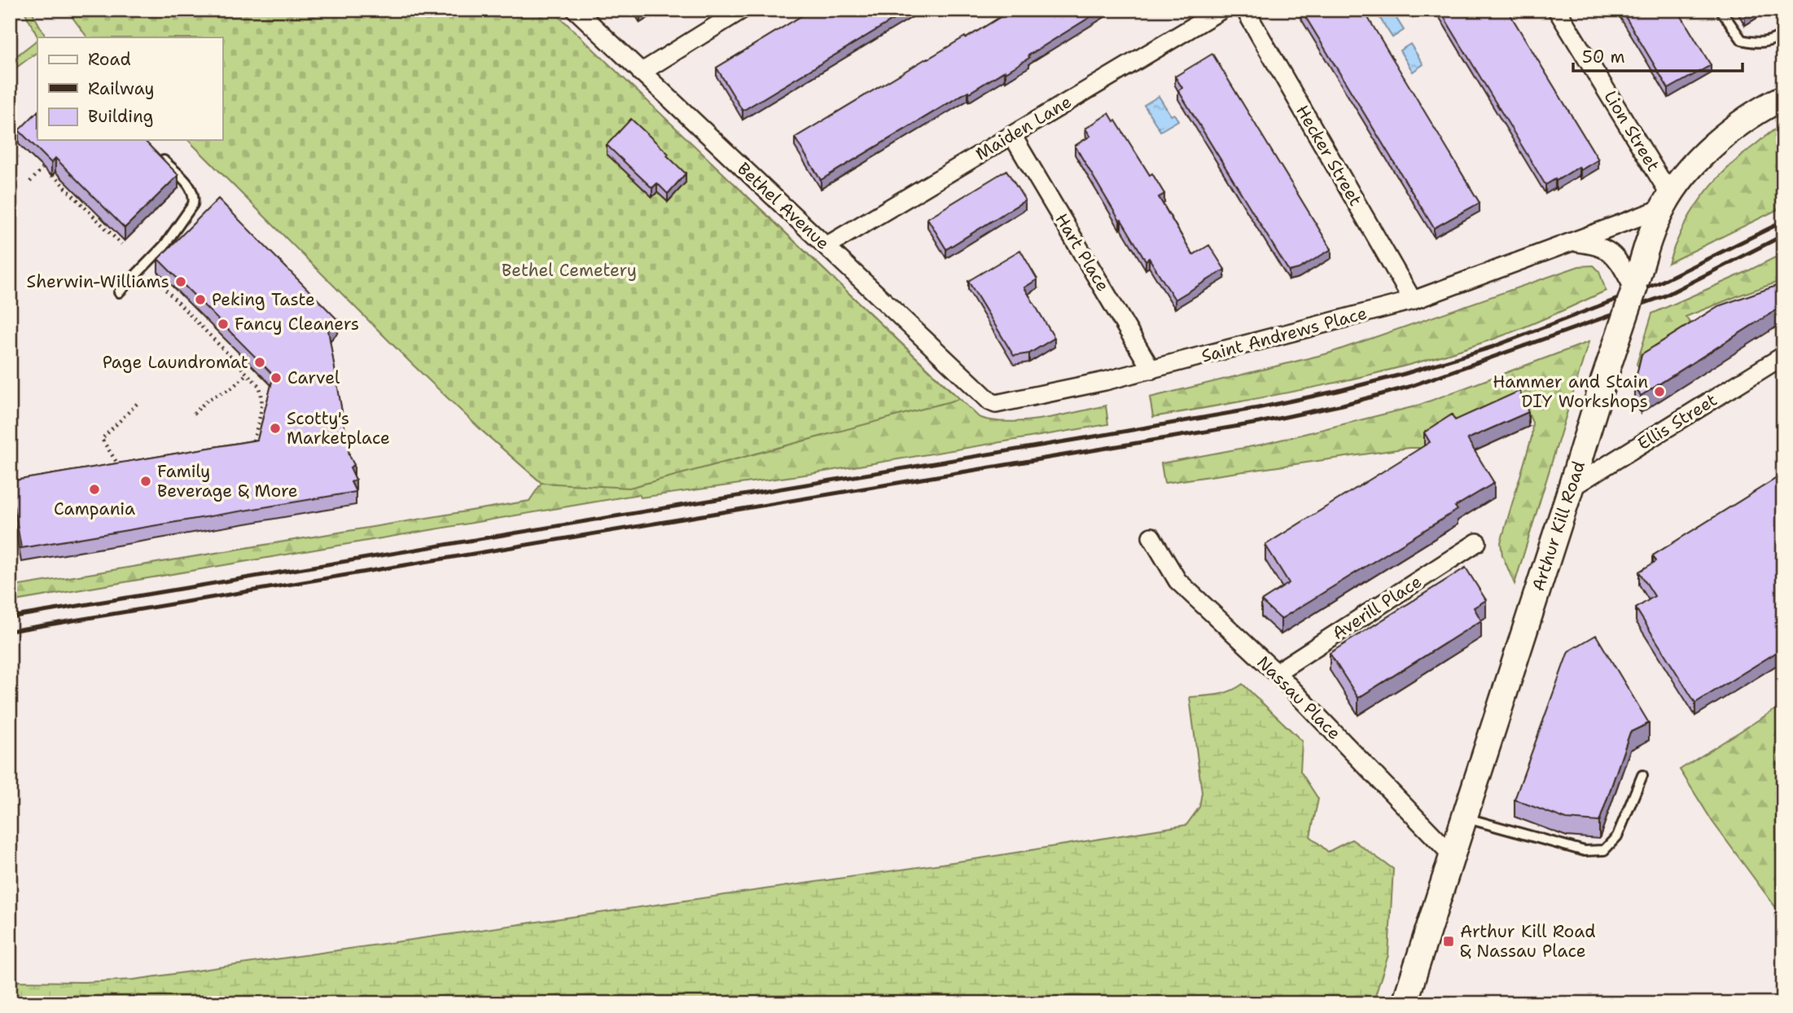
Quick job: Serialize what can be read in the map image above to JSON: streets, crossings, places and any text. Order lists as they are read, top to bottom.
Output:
{
  "streets": {
    "street": [
      "Maiden Lane",
      "Lion Street",
      "Hecker Street",
      "Bethel Avenue",
      "Hart Place",
      "Saint Andrews Place",
      "Ellis Street",
      "Arthur Kill Road",
      "Averill Place",
      "Nassau Place"
    ]
  },
  "crossings": [
    ["Maiden Lane", "Bethel Avenue"],
    ["Maiden Lane", "Hart Place"],
    ["Lion Street", "Saint Andrews Place"],
    ["Lion Street", "Arthur Kill Road"],
    ["Hecker Street", "Saint Andrews Place"],
    ["Bethel Avenue", "Saint Andrews Place"],
    ["Hart Place", "Saint Andrews Place"],
    ["Saint Andrews Place", "Arthur Kill Road"],
    ["Ellis Street", "Arthur Kill Road"],
    ["Arthur Kill Road", "Nassau Place"],
    ["Averill Place", "Nassau Place"]
  ],
  "parks": ["Bethel Cemetery"],
  "places": {
    "other": [
      "Sherwin-Williams",
      "Peking Taste",
      "Fancy Cleaners",
      "Page Laundromat",
      "Carvel",
      "Hammer and Stain DIY Workshops",
      "Scotty's Marketplace",
      "Family Beverage & More",
      "Campania"
    ],
    "transit": ["Arthur Kill Road & Nassau Place"]
  },
  "legend": ["Road", "Railway", "Building"],
  "scale_bar": "50 m"
}
